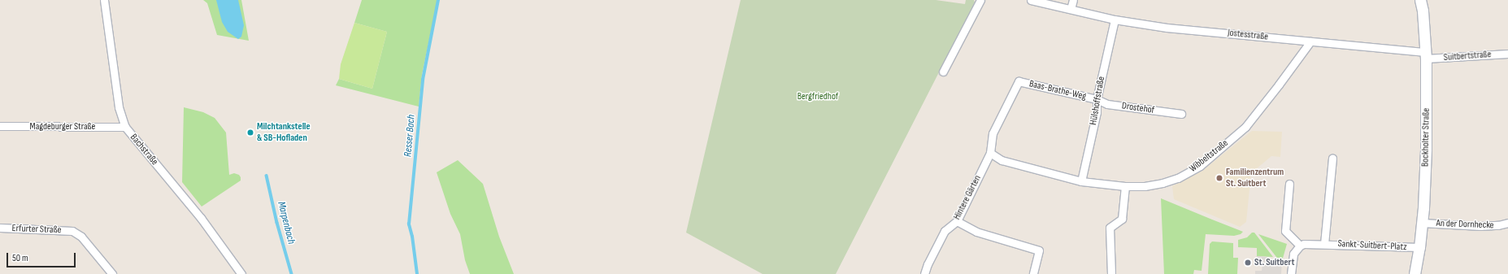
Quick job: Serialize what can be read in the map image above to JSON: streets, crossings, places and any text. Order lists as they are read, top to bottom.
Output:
{
  "streets": {
    "street": [
      "Jostesstraße",
      "Suitbertstraße",
      "Baas-Brathe-Weg",
      "Hülshoffstraße",
      "Drostehof",
      "Magdeburger Straße",
      "Bockholter Straße",
      "Bachstraße",
      "Wibbeltstraße",
      "Hintere Gärten",
      "An der Dornhecke",
      "Erfurter Straße",
      "Sankt-Suitbert-Platz"
    ]
  },
  "crossings": [
    ["Jostesstraße", "Suitbertstraße"],
    ["Jostesstraße", "Hülshoffstraße"],
    ["Jostesstraße", "Bockholter Straße"],
    ["Jostesstraße", "Wibbeltstraße"],
    ["Suitbertstraße", "Bockholter Straße"],
    ["Baas-Brathe-Weg", "Hülshoffstraße"],
    ["Baas-Brathe-Weg", "Drostehof"],
    ["Baas-Brathe-Weg", "Wibbeltstraße"],
    ["Baas-Brathe-Weg", "Hintere Gärten"],
    ["Hülshoffstraße", "Drostehof"],
    ["Hülshoffstraße", "Wibbeltstraße"],
    ["Magdeburger Straße", "Bachstraße"],
    ["Bockholter Straße", "An der Dornhecke"],
    ["Bockholter Straße", "Sankt-Suitbert-Platz"],
    ["Wibbeltstraße", "Hintere Gärten"]
  ],
  "water": ["Resser Bach", "Marpenbach"],
  "parks": ["Bergfriedhof"],
  "places": ["Milchtankstelle & SB-Hofladen", "Familienzentrum St. Suitbert", "St. Suitbert"],
  "scale_bar": "50 m"
}
